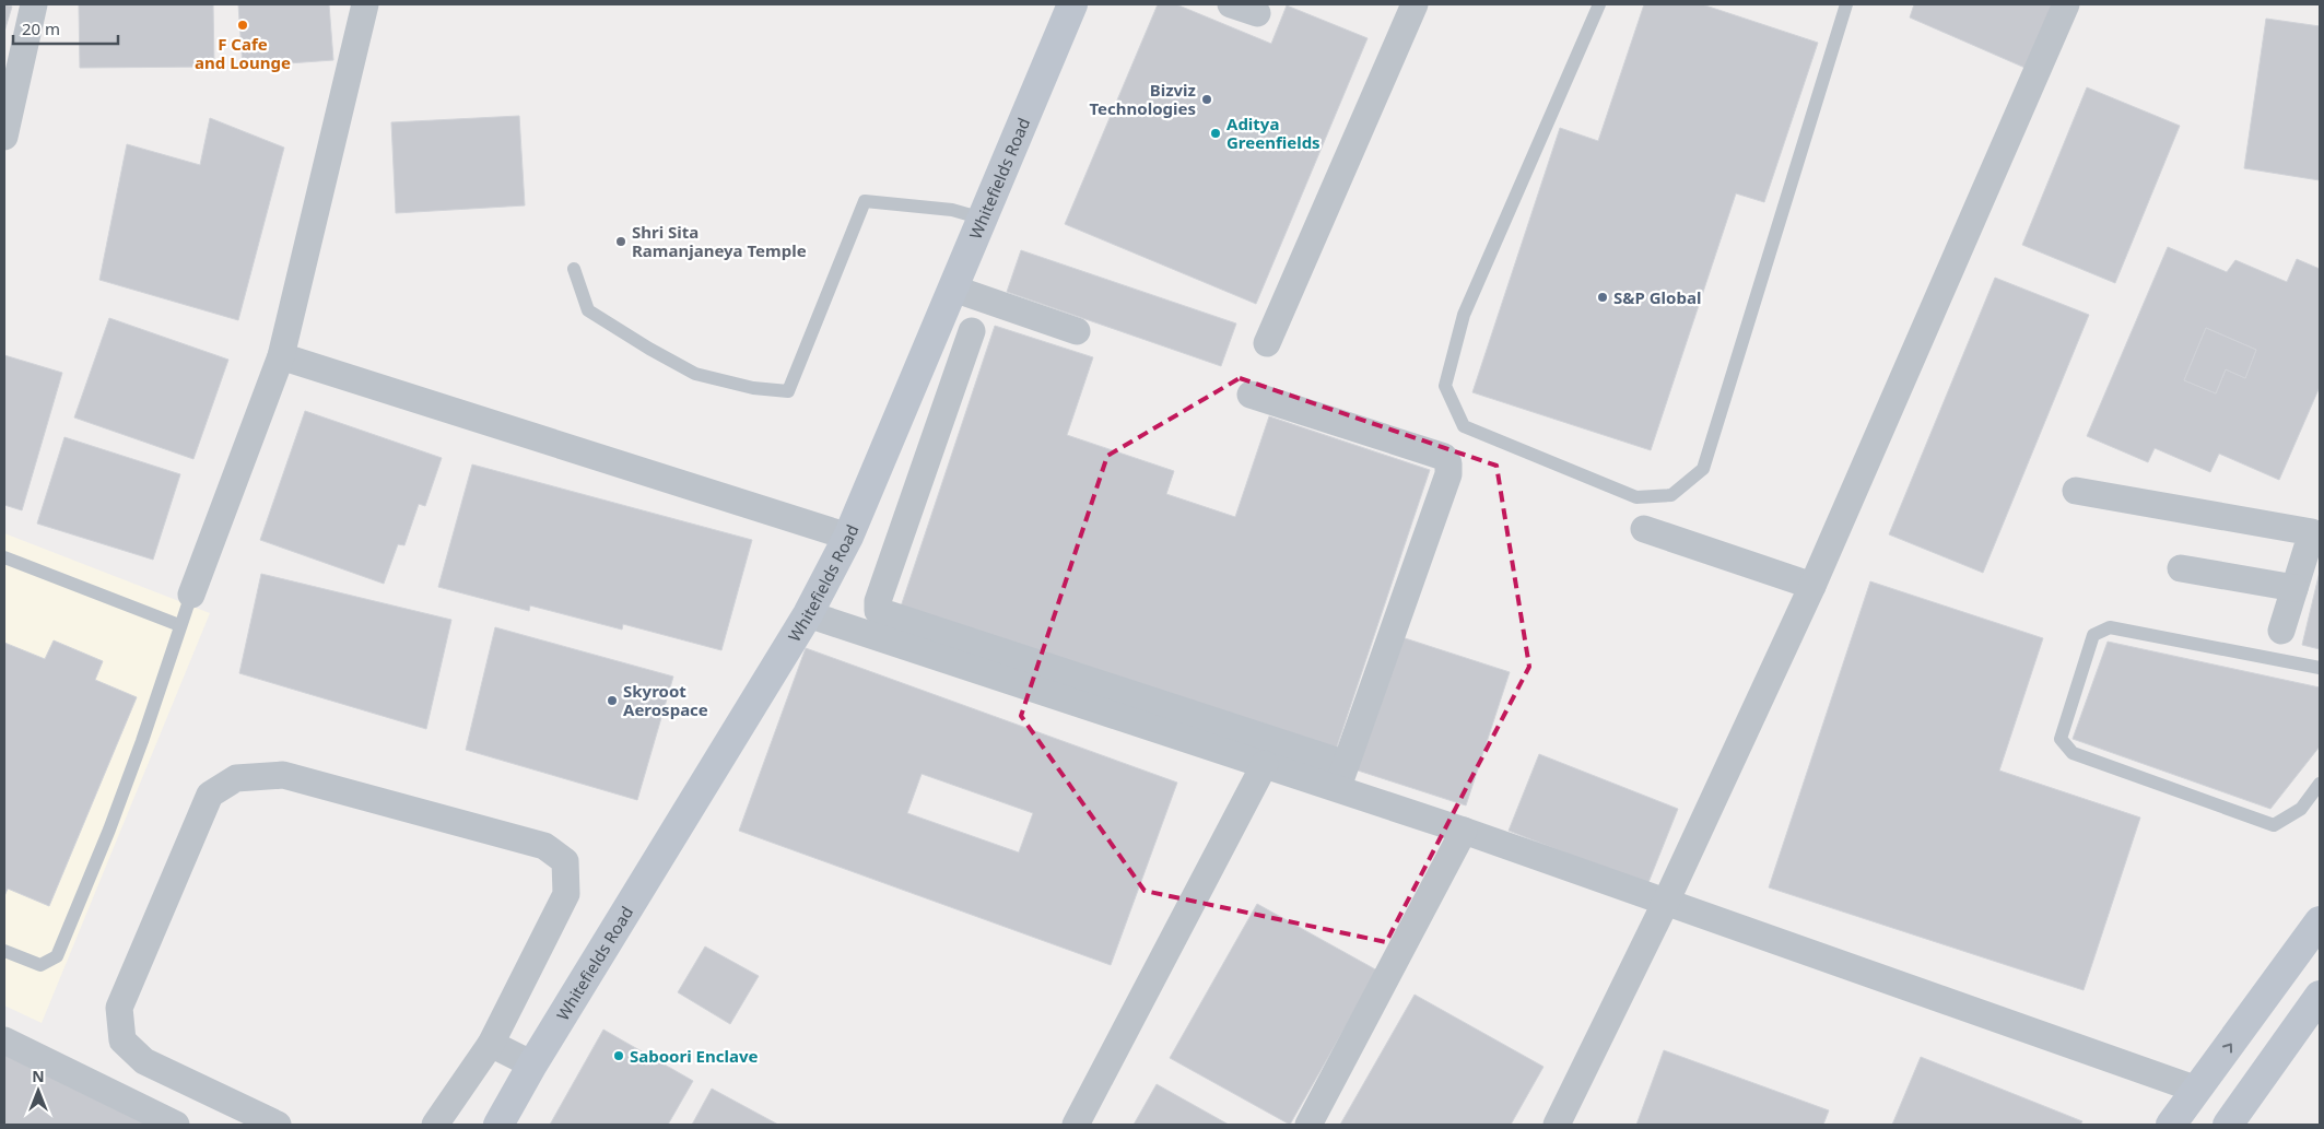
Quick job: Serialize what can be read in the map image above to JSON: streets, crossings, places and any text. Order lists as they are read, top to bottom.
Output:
{
  "streets": {
    "street": ["Whitefields Road"]
  },
  "places": [
    "F Cafe and Lounge",
    "Bizviz Technologies",
    "Aditya Greenfields",
    "Shri Sita Ramanjaneya Temple",
    "S&P Global",
    "Skyroot Aerospace",
    "Saboori Enclave"
  ],
  "scale_bar": "20 m",
  "north": "top"
}
